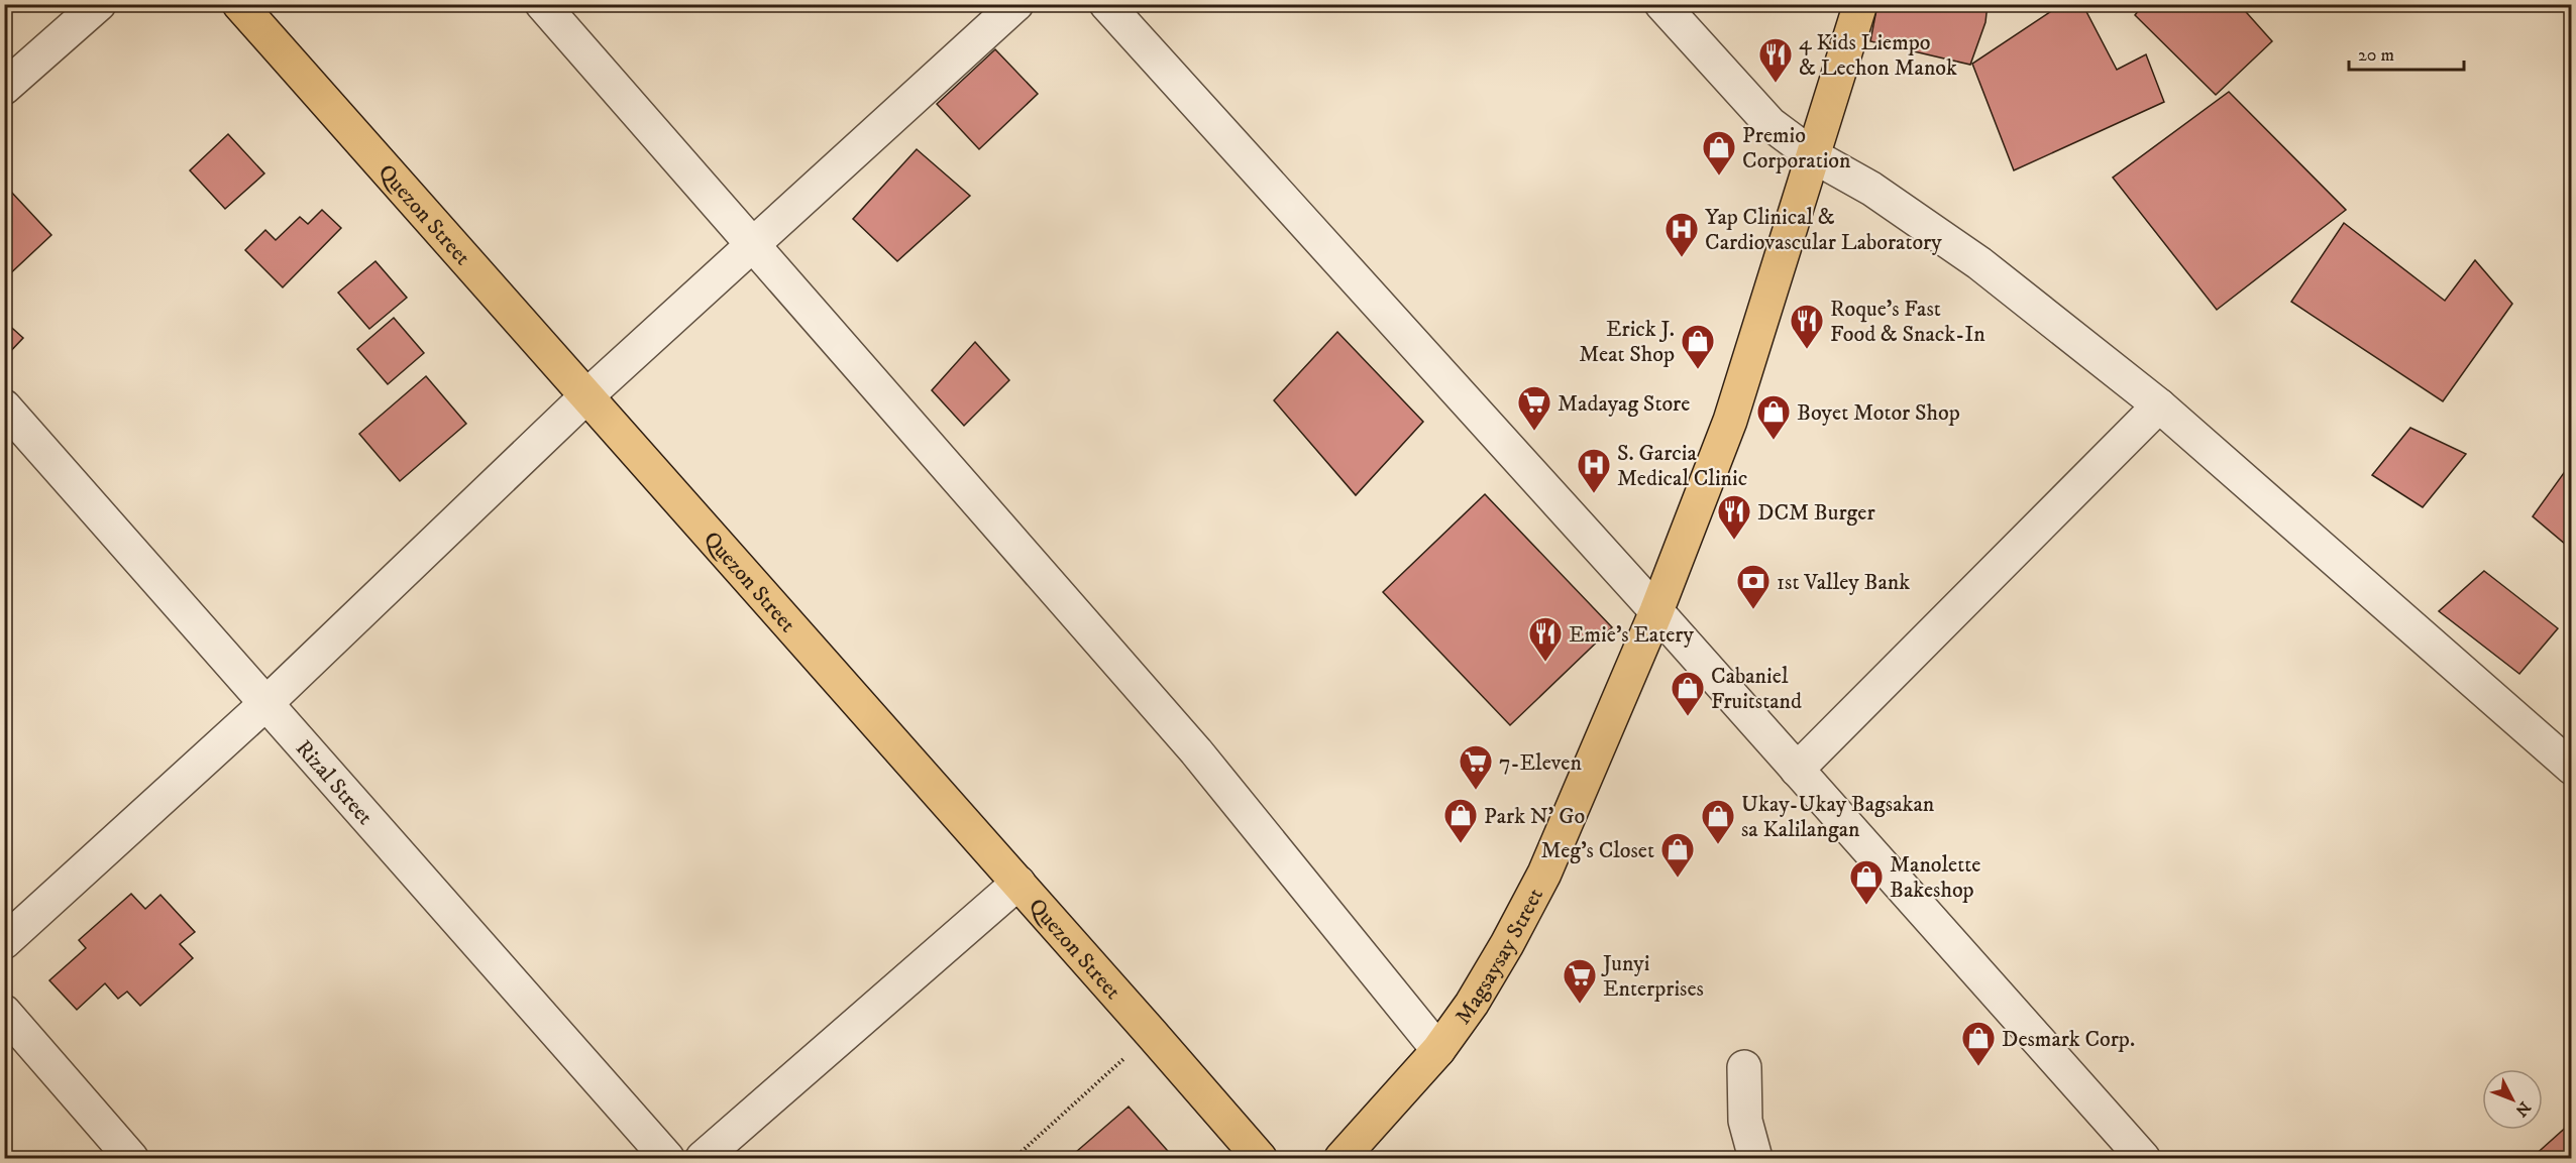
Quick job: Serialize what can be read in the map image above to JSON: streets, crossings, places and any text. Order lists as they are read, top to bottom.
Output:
{
  "streets": {
    "main road": ["Quezon Street", "Magsaysay Street"],
    "street": ["Rizal Street"]
  },
  "places": {
    "restaurant": [
      "4 Kids Liempo & Lechon Manok",
      "Roque's Fast Food & Snack-In",
      "DCM Burger",
      "Emie's Eatery"
    ],
    "shop": [
      "Premio Corporation",
      "Erick J. Meat Shop",
      "Boyet Motor Shop",
      "Cabaniel Fruitstand",
      "Park N' Go",
      "Ukay-Ukay Bagsakan sa Kalilangan",
      "Meg's Closet",
      "Manolette Bakeshop",
      "Desmark Corp."
    ],
    "hospital": ["Yap Clinical & Cardiovascular Laboratory", "S. Garcia Medical Clinic"],
    "supermarket": ["Madayag Store", "7-Eleven", "Junyi Enterprises"],
    "bank": ["1st Valley Bank"]
  },
  "scale_bar": "20 m",
  "north": "bottom right"
}
